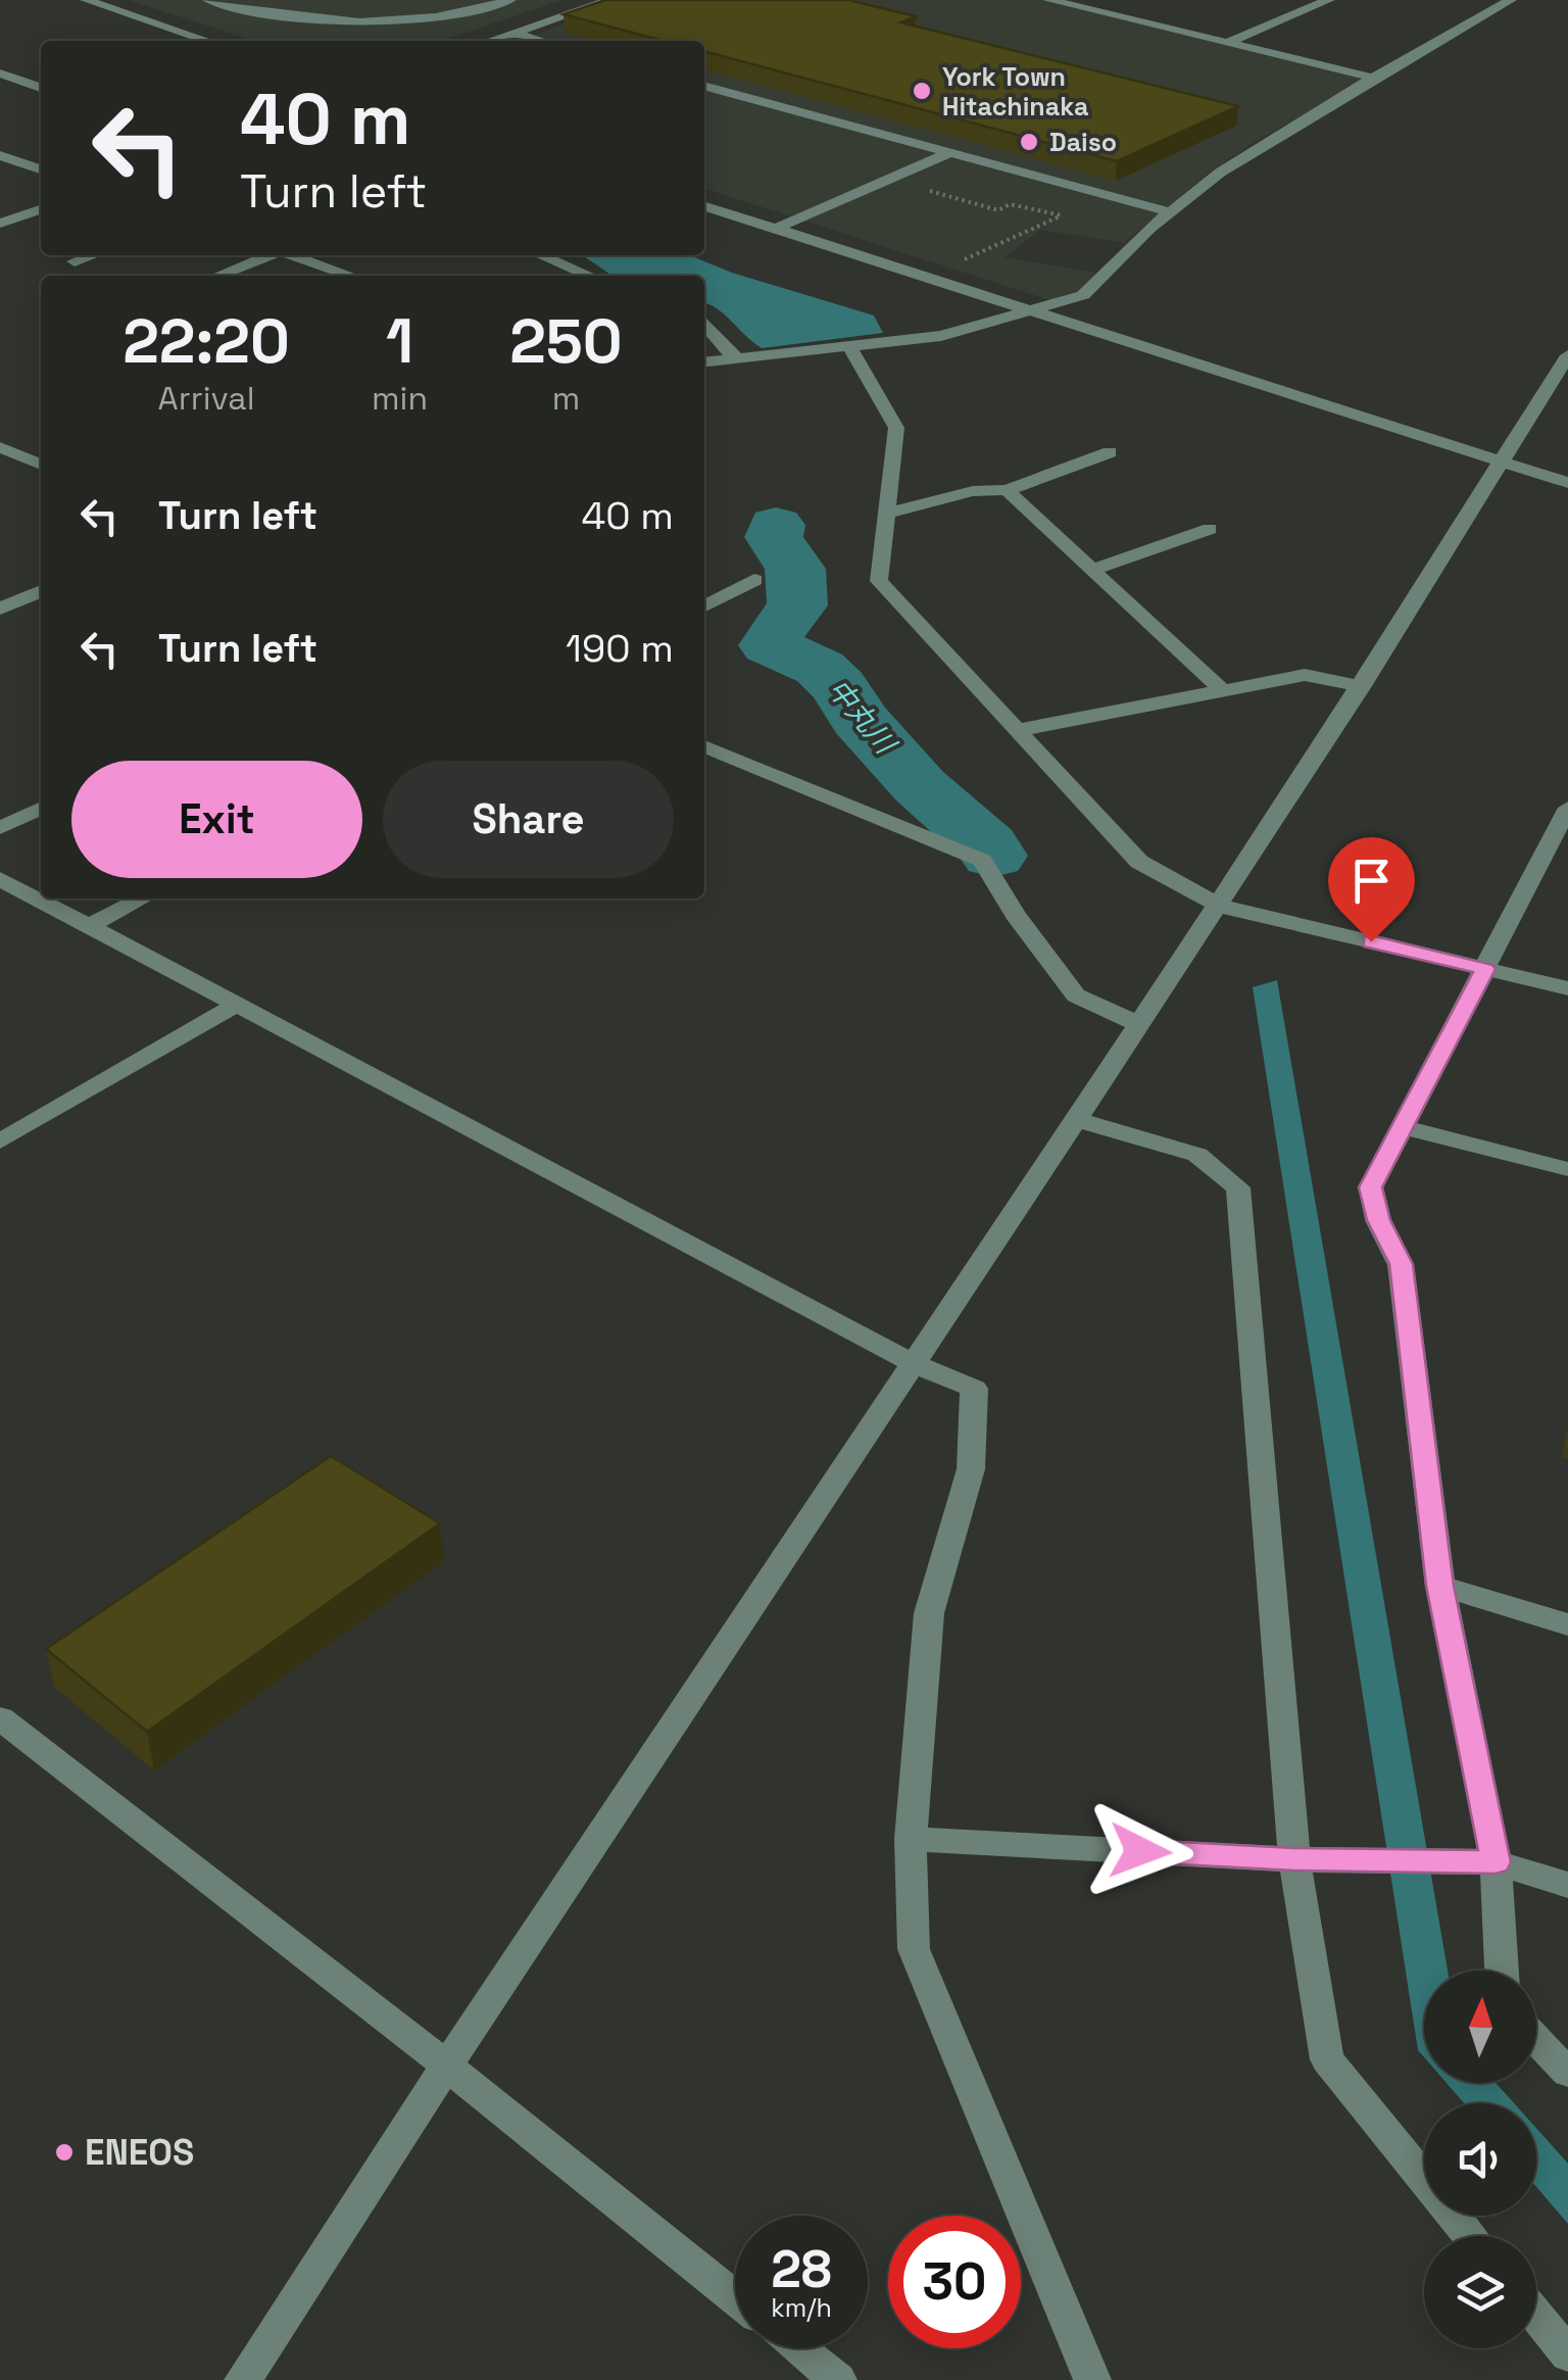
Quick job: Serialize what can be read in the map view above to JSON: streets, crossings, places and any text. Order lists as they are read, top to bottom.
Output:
{
  "water": ["中丸川"],
  "places": ["York Town Hitachinaka", "Daiso", "ENEOS"],
  "north": "top",
  "page": {
    "turn": ["40 m", "Turn left"],
    "eta": [
      "22:20",
      "Arrival",
      "1",
      "min",
      "250",
      "m"
    ],
    "list": [
      {
        "name": "Turn left",
        "value": "40 m"
      },
      {
        "name": "Turn left",
        "value": "190 m"
      }
    ],
    "buttons": ["Exit", "Share"],
    "speed": "28 km/h",
    "limit": "30"
  }
}
